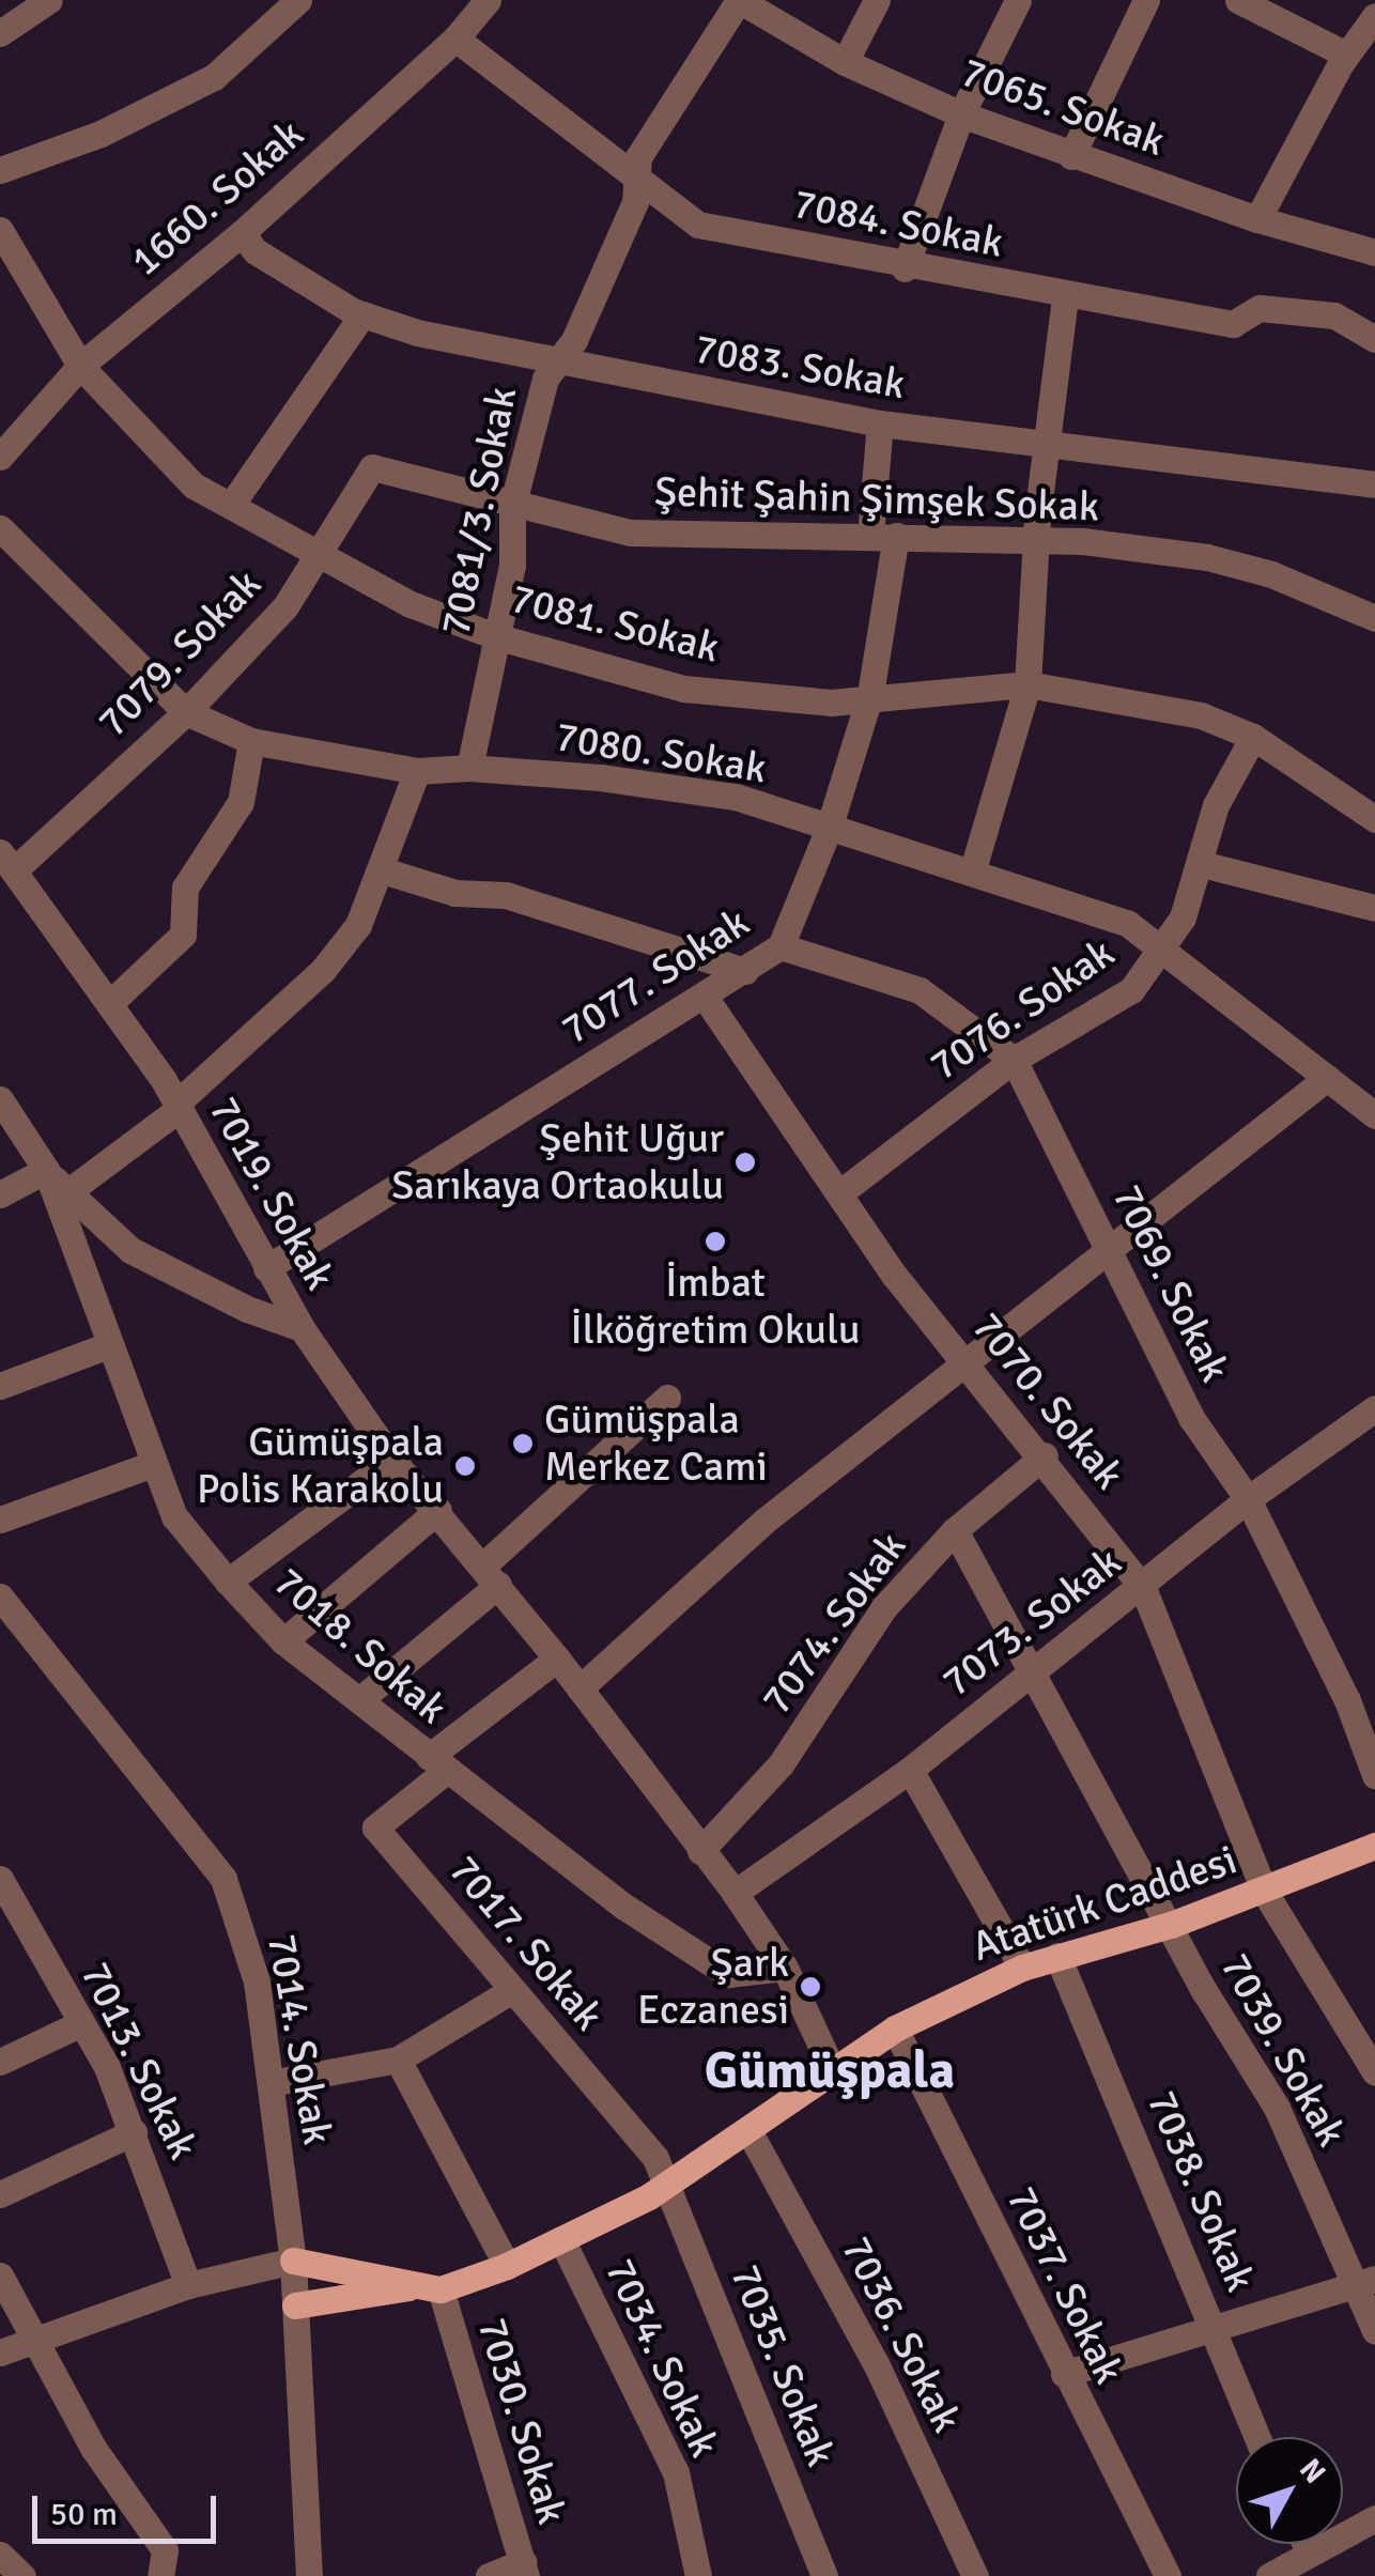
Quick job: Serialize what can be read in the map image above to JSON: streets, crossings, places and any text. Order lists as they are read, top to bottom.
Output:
{
  "streets": {
    "main road": ["Atatürk Caddesi"],
    "street": [
      "7065. Sokak",
      "1660. Sokak",
      "7084. Sokak",
      "7083. Sokak",
      "Şehit Şahin Şimşek Sokak",
      "7081/3. Sokak",
      "7081. Sokak",
      "7079. Sokak",
      "7080. Sokak",
      "7077. Sokak",
      "7076. Sokak",
      "7019. Sokak",
      "7069. Sokak",
      "7070. Sokak",
      "7073. Sokak",
      "7074. Sokak",
      "7018. Sokak",
      "7017. Sokak",
      "7014. Sokak",
      "7039. Sokak",
      "7013. Sokak",
      "7038. Sokak",
      "7037. Sokak",
      "7036. Sokak",
      "7034. Sokak",
      "7035. Sokak",
      "7030. Sokak"
    ]
  },
  "crossings": [
    ["7065. Sokak", "7081/3. Sokak"],
    ["1660. Sokak", "7084. Sokak"],
    ["1660. Sokak", "7083. Sokak"],
    ["1660. Sokak", "7081. Sokak"],
    ["7084. Sokak", "7081/3. Sokak"],
    ["7083. Sokak", "7081/3. Sokak"],
    ["7083. Sokak", "7077. Sokak"],
    ["Şehit Şahin Şimşek Sokak", "7081/3. Sokak"],
    ["Şehit Şahin Şimşek Sokak", "7079. Sokak"],
    ["Şehit Şahin Şimşek Sokak", "7077. Sokak"],
    ["7081/3. Sokak", "7081. Sokak"],
    ["7081/3. Sokak", "7080. Sokak"],
    ["7081. Sokak", "7079. Sokak"],
    ["7081. Sokak", "7077. Sokak"],
    ["7081. Sokak", "7076. Sokak"],
    ["7079. Sokak", "7080. Sokak"],
    ["7079. Sokak", "7019. Sokak"],
    ["7080. Sokak", "7077. Sokak"],
    ["7080. Sokak", "7076. Sokak"],
    ["7077. Sokak", "7019. Sokak"],
    ["7077. Sokak", "7069. Sokak"],
    ["7077. Sokak", "7070. Sokak"],
    ["7076. Sokak", "7069. Sokak"],
    ["7076. Sokak", "7070. Sokak"],
    ["7019. Sokak", "7073. Sokak"],
    ["7019. Sokak", "7074. Sokak"],
    ["7019. Sokak", "7018. Sokak"],
    ["7019. Sokak", "Atatürk Caddesi"],
    ["7069. Sokak", "7073. Sokak"],
    ["7070. Sokak", "7073. Sokak"],
    ["7070. Sokak", "7074. Sokak"],
    ["7070. Sokak", "Atatürk Caddesi"],
    ["7073. Sokak", "7039. Sokak"],
    ["7074. Sokak", "7039. Sokak"],
    ["7018. Sokak", "7017. Sokak"],
    ["Atatürk Caddesi", "7017. Sokak"],
    ["Atatürk Caddesi", "7014. Sokak"],
    ["Atatürk Caddesi", "7039. Sokak"],
    ["Atatürk Caddesi", "7038. Sokak"],
    ["Atatürk Caddesi", "7037. Sokak"],
    ["Atatürk Caddesi", "7036. Sokak"],
    ["Atatürk Caddesi", "7034. Sokak"],
    ["Atatürk Caddesi", "7035. Sokak"],
    ["Atatürk Caddesi", "7030. Sokak"],
    ["7017. Sokak", "7035. Sokak"]
  ],
  "districts": ["Gümüşpala"],
  "places": [
    "Şehit Uğur Sarıkaya Ortaokulu",
    "İmbat İlköğretim Okulu",
    "Gümüşpala Merkez Cami",
    "Gümüşpala Polis Karakolu",
    "Şark Eczanesi"
  ],
  "scale_bar": "50 m",
  "north": "top right"
}
